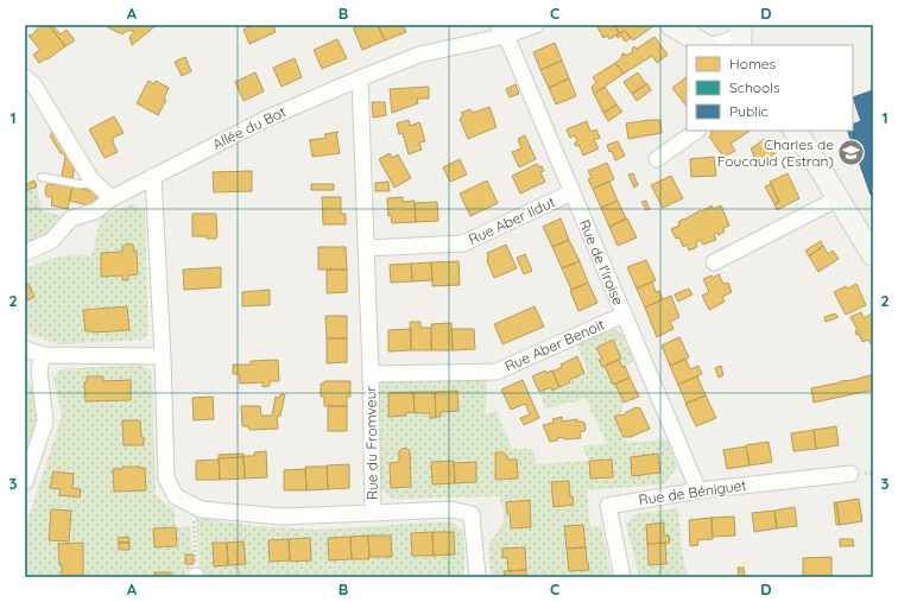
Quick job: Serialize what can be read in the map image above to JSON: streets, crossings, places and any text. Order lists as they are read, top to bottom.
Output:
{
  "streets": {
    "street": [
      "Allée du Bot",
      "Rue Aber Ildut",
      "Rue de l'Iroise",
      "Rue Aber Benoit",
      "Rue du Fromveur",
      "Rue de Béniguet"
    ]
  },
  "crossings": [
    ["Allée du Bot", "Rue de l'Iroise"],
    ["Allée du Bot", "Rue du Fromveur"],
    ["Rue Aber Ildut", "Rue de l'Iroise"],
    ["Rue Aber Ildut", "Rue du Fromveur"],
    ["Rue de l'Iroise", "Rue Aber Benoit"],
    ["Rue de l'Iroise", "Rue de Béniguet"],
    ["Rue Aber Benoit", "Rue du Fromveur"]
  ],
  "places": {
    "school or university": ["Charles de Foucauld (Estran)"]
  },
  "legend": ["Homes", "Schools", "Public"],
  "grid": {
    "columns": [
      "A",
      "B",
      "C",
      "D"
    ],
    "rows": ["1", "2", "3"]
  }
}
